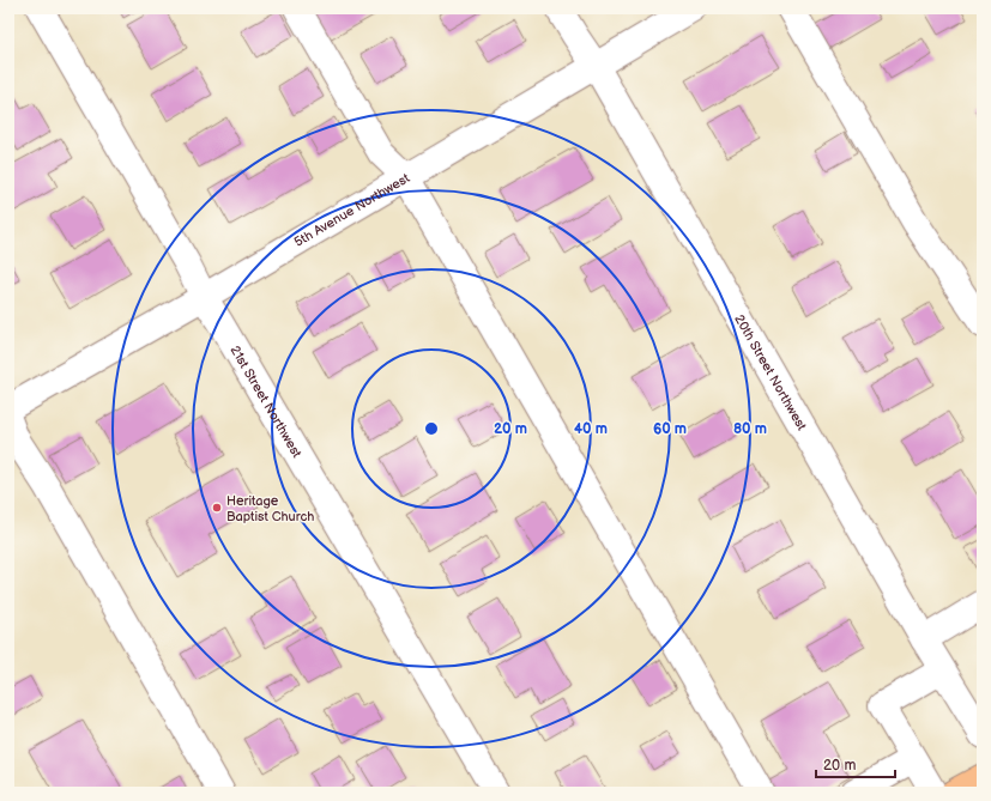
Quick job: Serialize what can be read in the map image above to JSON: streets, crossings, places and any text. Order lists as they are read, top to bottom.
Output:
{
  "streets": {
    "street": ["5th Avenue Northwest", "20th Street Northwest", "21st Street Northwest"]
  },
  "crossings": [
    ["5th Avenue Northwest", "20th Street Northwest"],
    ["5th Avenue Northwest", "21st Street Northwest"]
  ],
  "places": ["Heritage Baptist Church"],
  "scale_bar": "20 m",
  "rings": [
    "20 m",
    "40 m",
    "60 m",
    "80 m"
  ]
}
